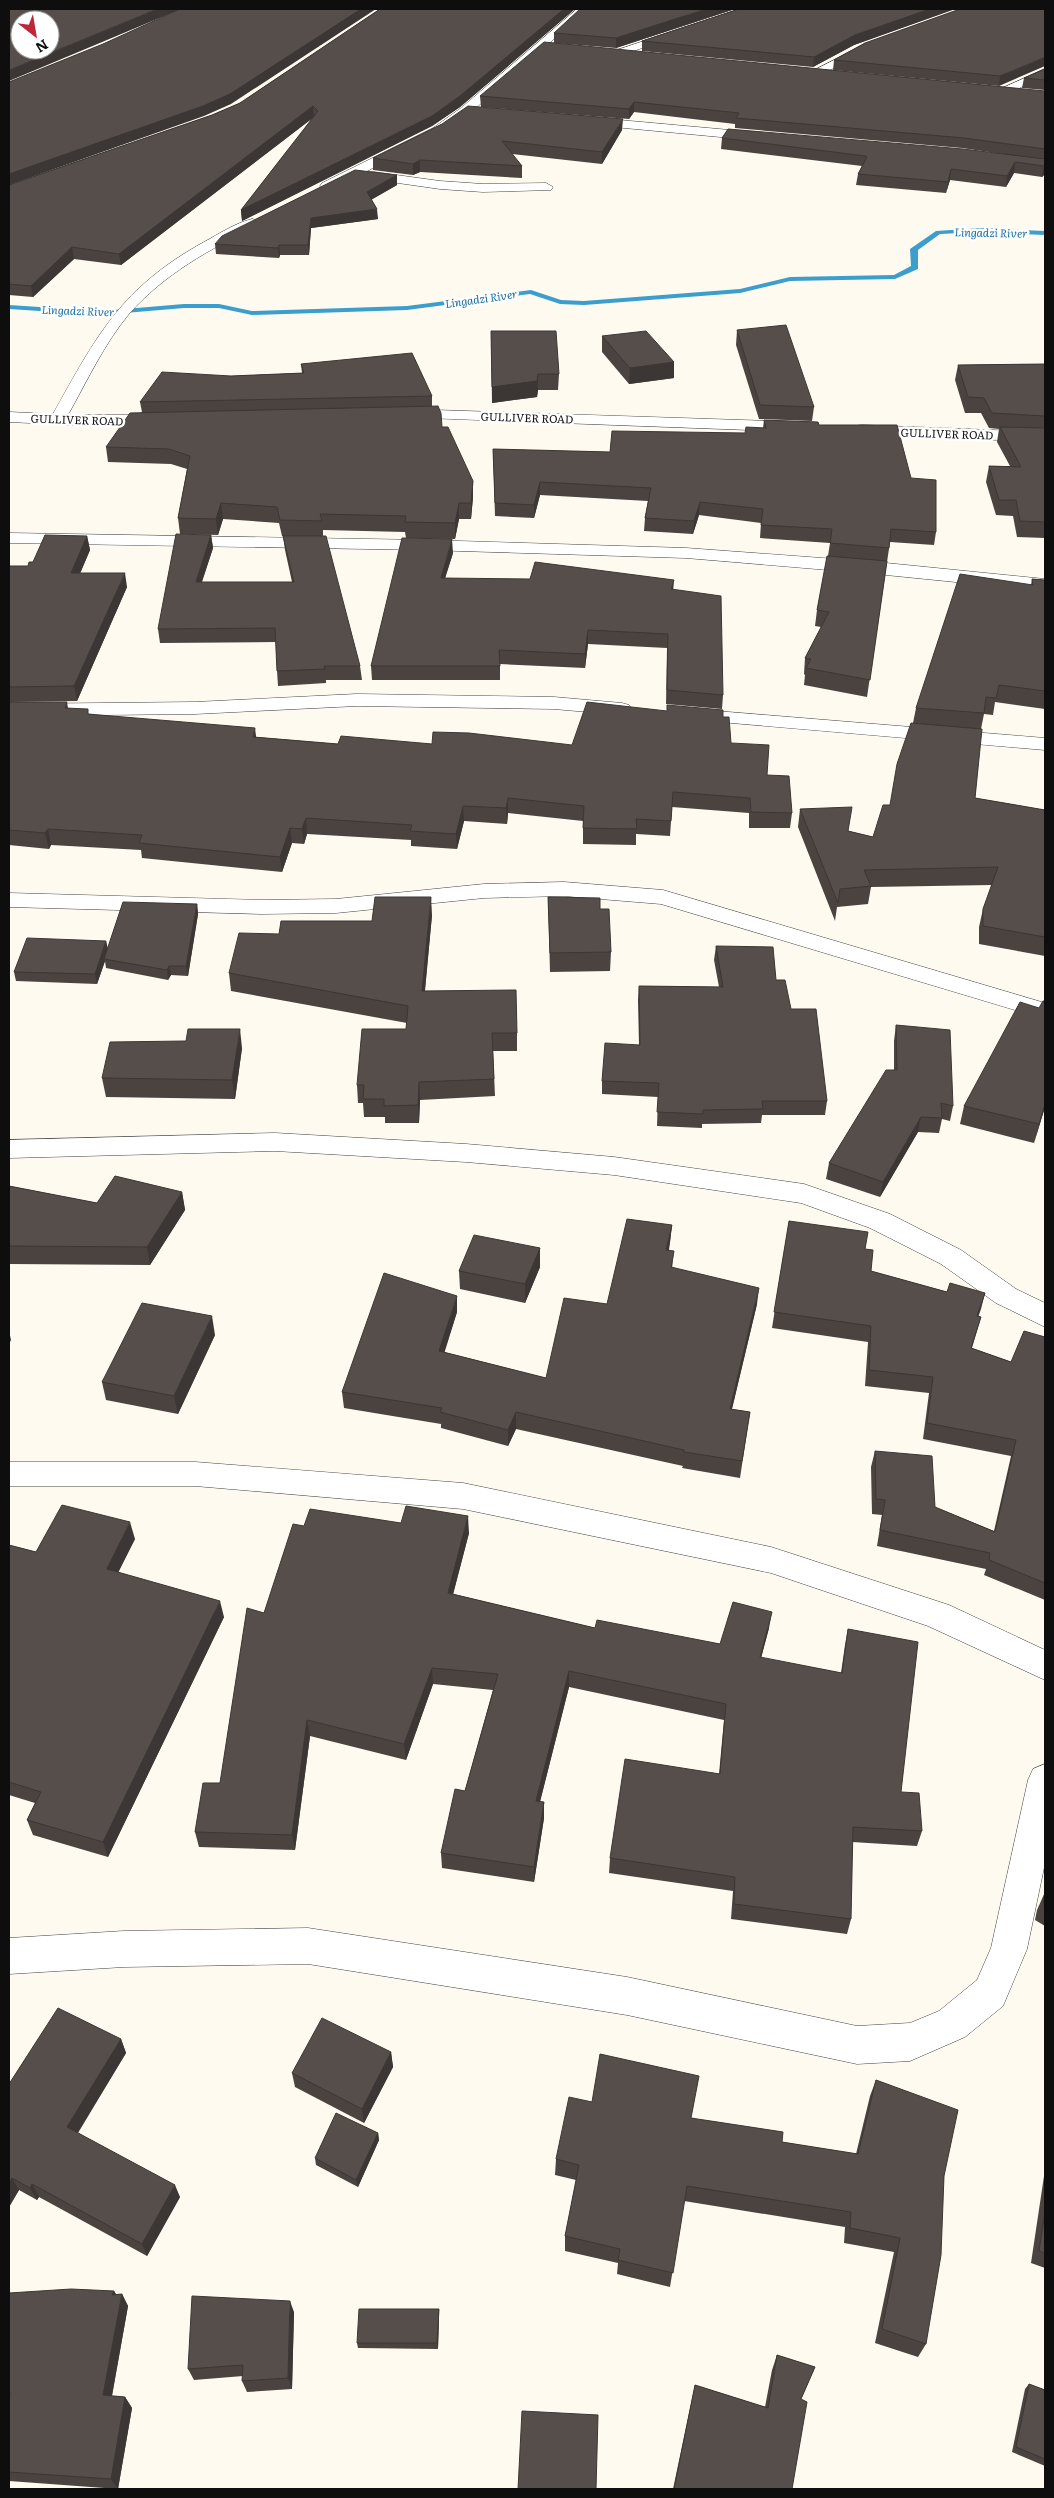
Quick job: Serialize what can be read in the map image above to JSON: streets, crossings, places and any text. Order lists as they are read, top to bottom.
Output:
{
  "streets": {
    "street": ["GULLIVER ROAD"]
  },
  "water": ["Lingadzi River"],
  "north": "bottom right"
}
